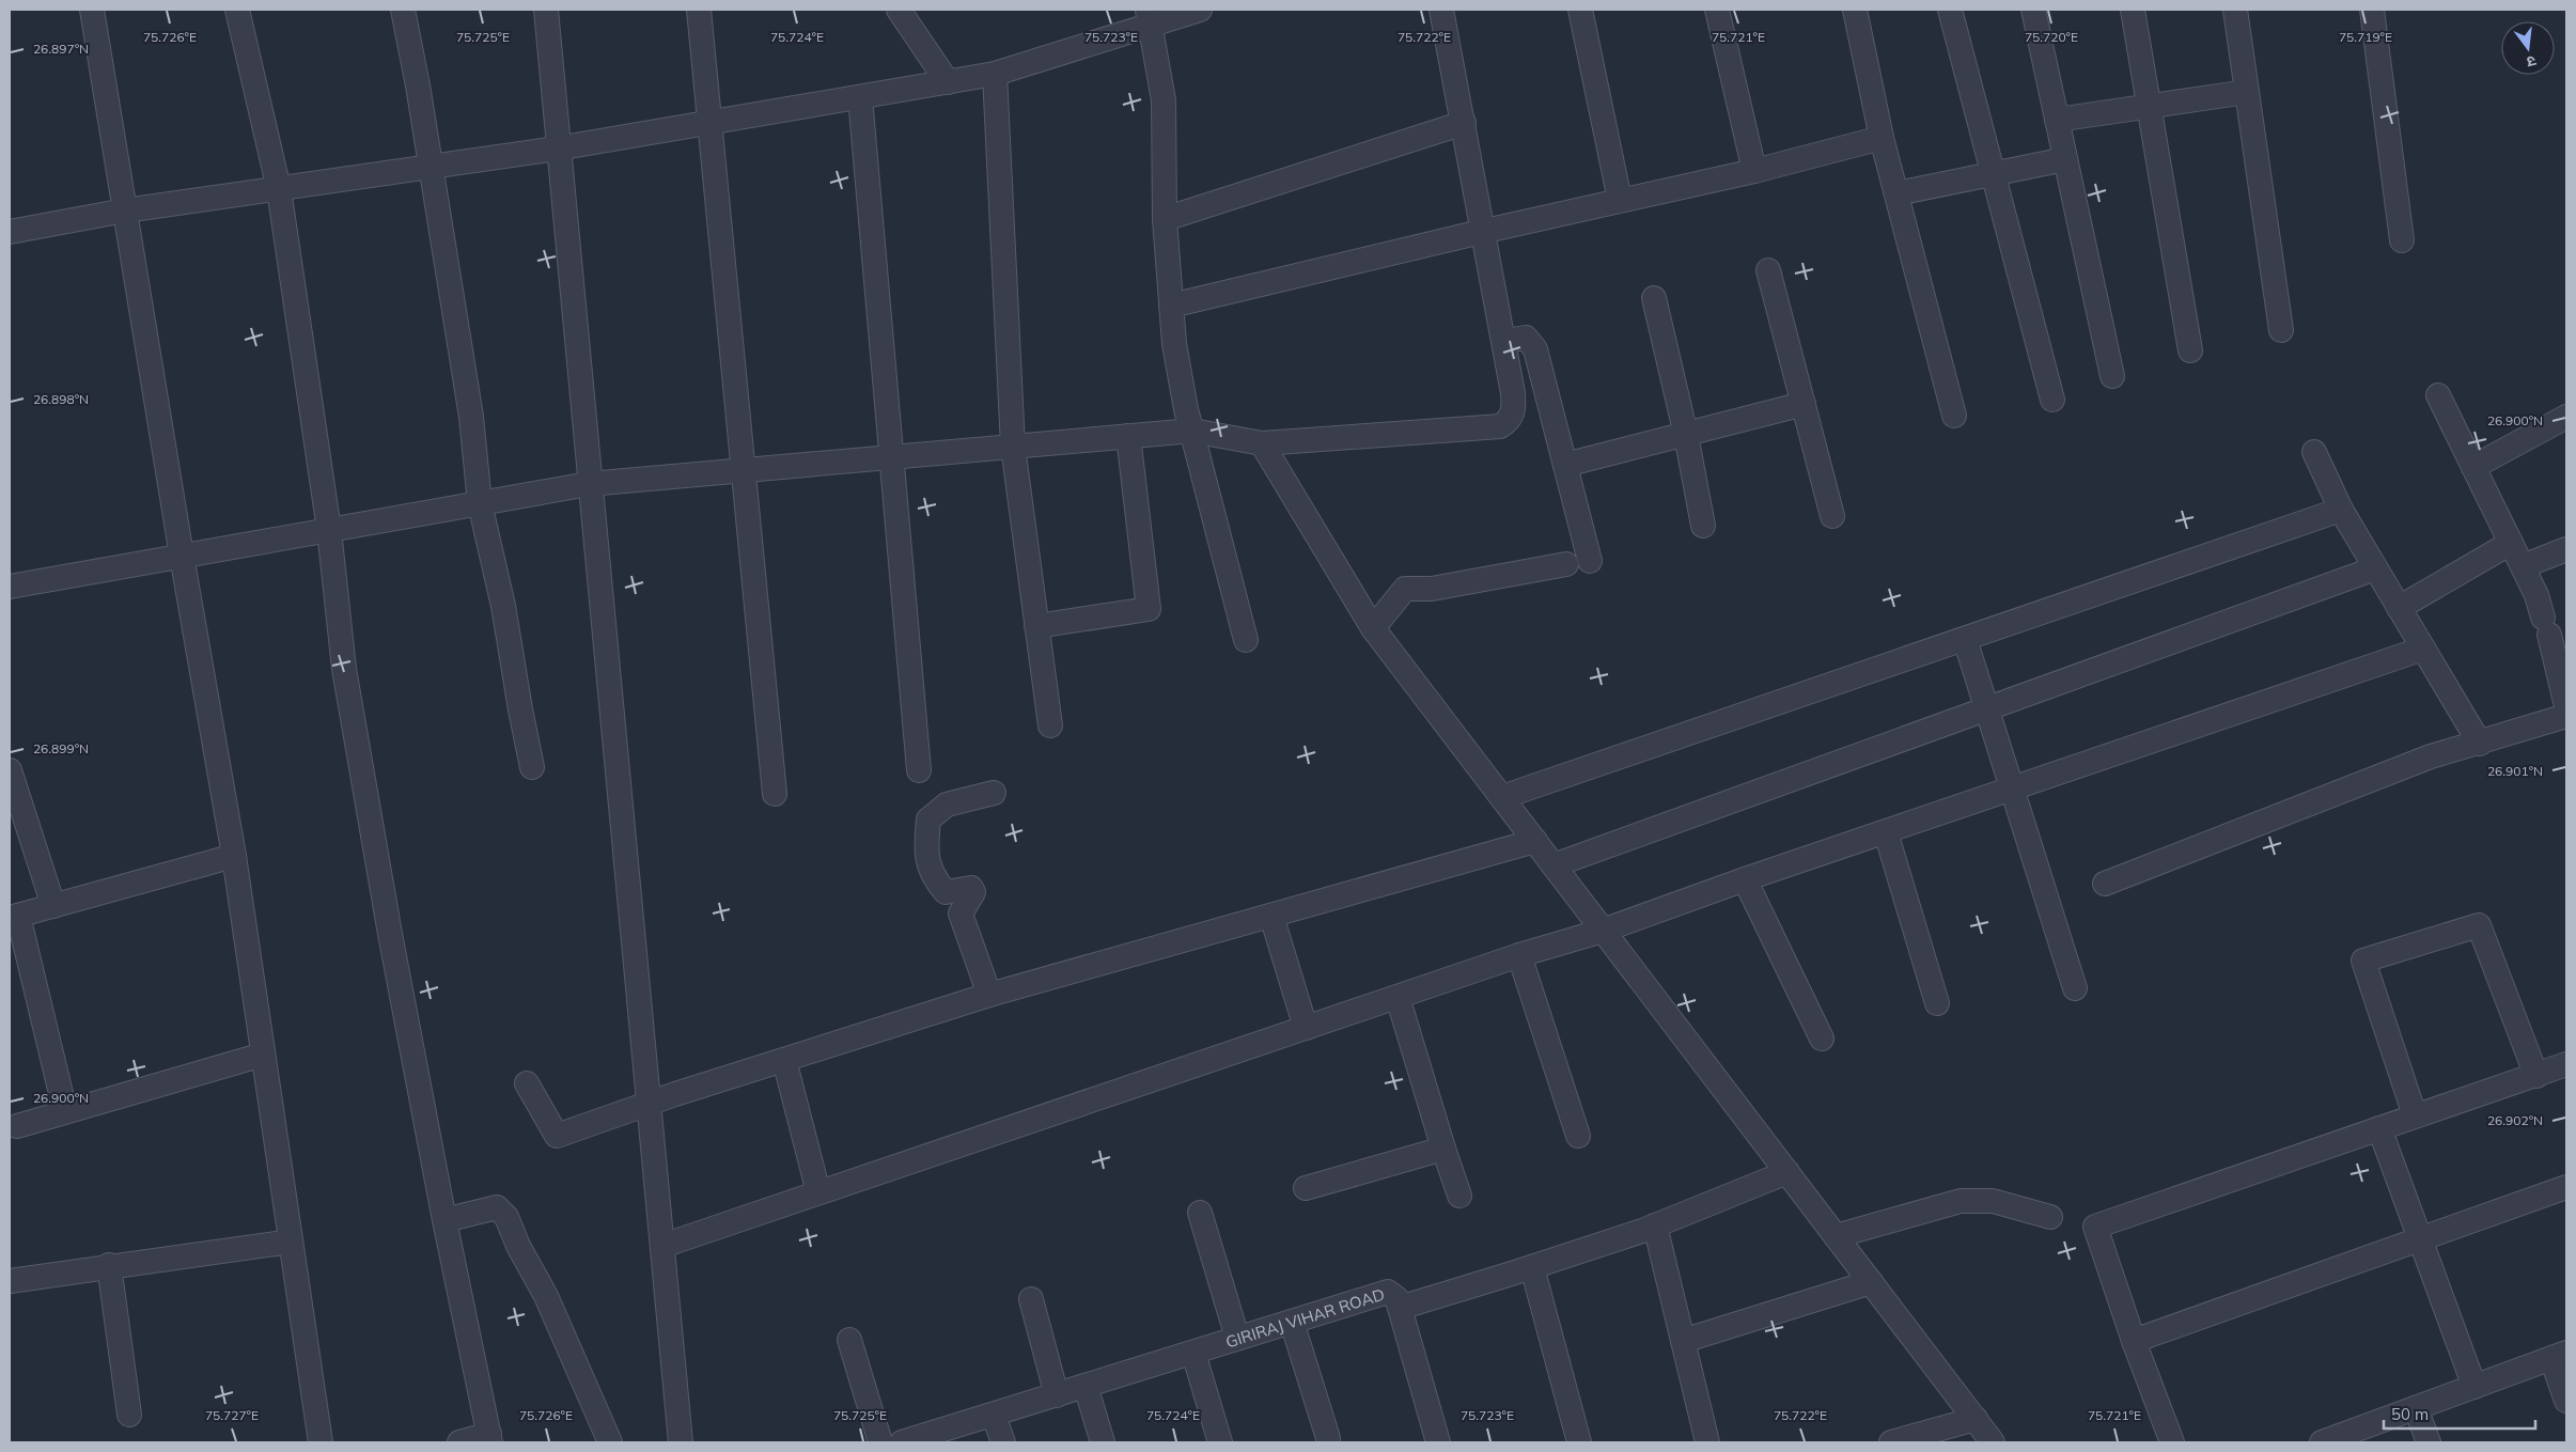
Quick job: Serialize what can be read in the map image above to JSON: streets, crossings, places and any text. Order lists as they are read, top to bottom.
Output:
{
  "streets": {
    "street": ["GIRIRAJ VIHAR ROAD"]
  },
  "scale_bar": "50 m",
  "north": "bottom",
  "coordinates": [
    "75.726°E",
    "75.725°E",
    "75.724°E",
    "75.723°E",
    "75.722°E",
    "75.721°E",
    "75.720°E",
    "75.719°E",
    "26.897°N",
    "26.898°N",
    "26.900°N",
    "26.899°N",
    "26.901°N",
    "26.902°N",
    "75.727°E"
  ]
}
